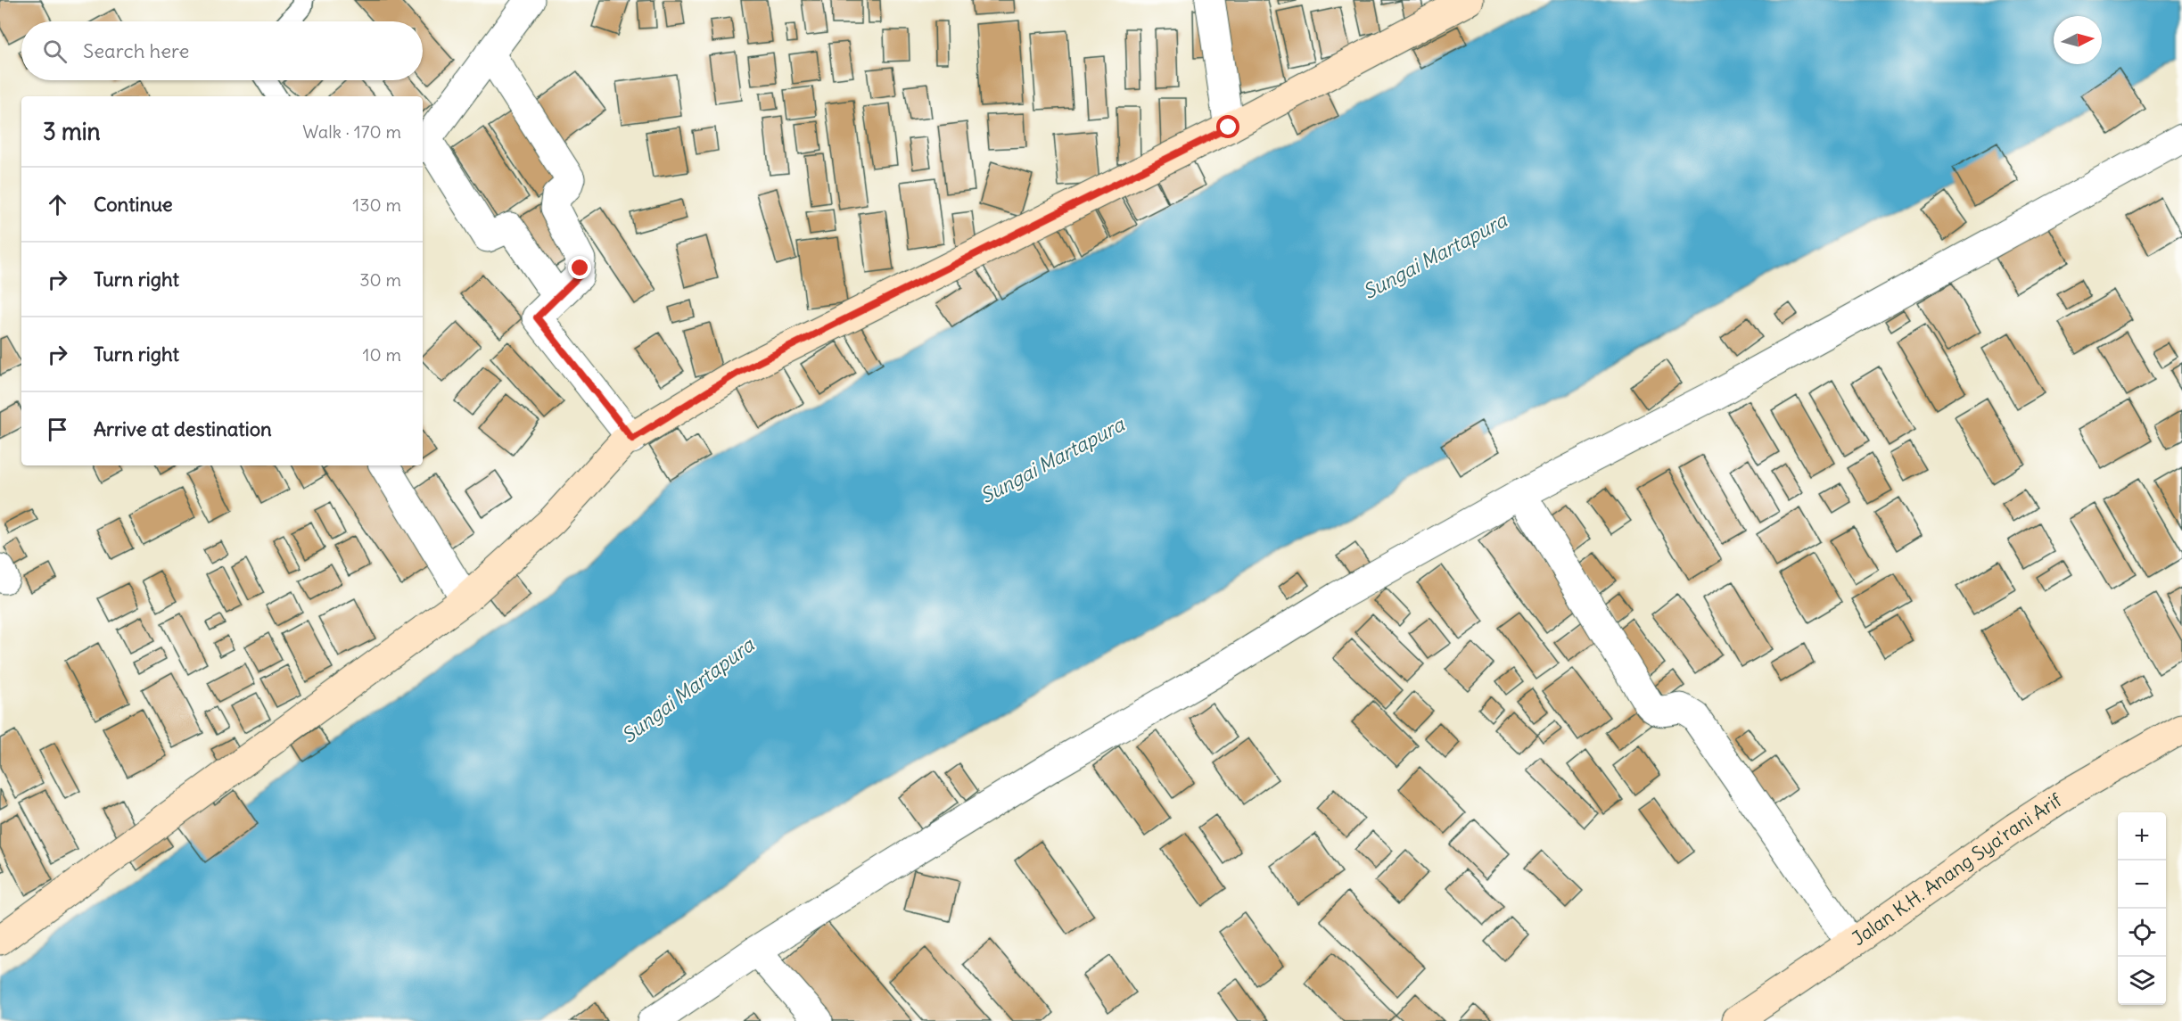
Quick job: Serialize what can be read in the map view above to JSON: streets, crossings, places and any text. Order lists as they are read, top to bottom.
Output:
{
  "streets": {
    "street": ["Jalan K.H. Anang Sya'rani Arif"]
  },
  "water": ["Sungai Martapura"],
  "north": "right",
  "page": {
    "search": "Search here",
    "heading": ["3 min", "Walk · 170 m"],
    "list": [
      ["Continue", "130 m"],
      ["Turn right", "30 m"],
      ["Turn right", "10 m"],
      "Arrive at destination"
    ],
    "map_buttons": ["+", "−"]
  }
}
